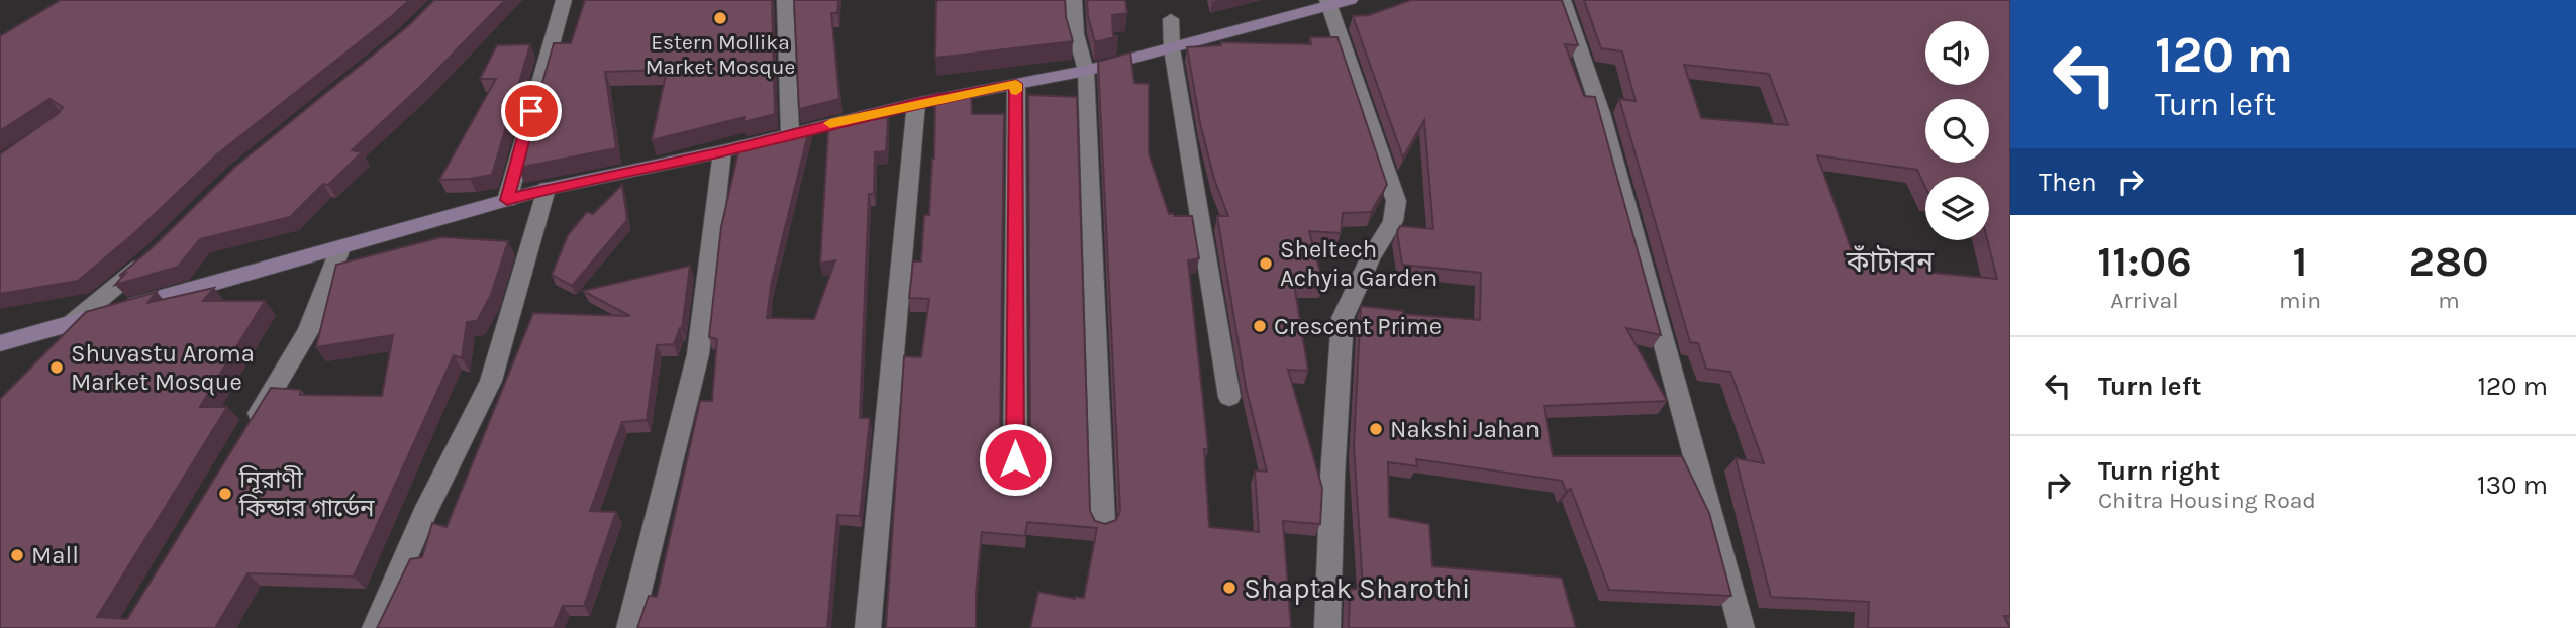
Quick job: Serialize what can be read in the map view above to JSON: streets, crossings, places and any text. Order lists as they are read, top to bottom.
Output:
{
  "districts": ["কাঁটাবন"],
  "places": [
    "Estern Mollika Market Mosque",
    "Sheltech Achyia Garden",
    "Crescent Prime",
    "Shuvastu Aroma Market Mosque",
    "Nakshi Jahan",
    "নিূরাণী কিন্ডার গার্ডেন",
    "Mall",
    "Shaptak Sharothi"
  ],
  "page": {
    "turn": ["120 m", "Turn left"],
    "then": "Then",
    "eta": [
      "11:06",
      "Arrival",
      "1",
      "min",
      "280",
      "m"
    ],
    "list": [
      {
        "name": "Turn left",
        "value": "120 m"
      },
      {
        "name": "Turn right",
        "note": "Chitra Housing Road",
        "value": "130 m"
      }
    ]
  }
}
